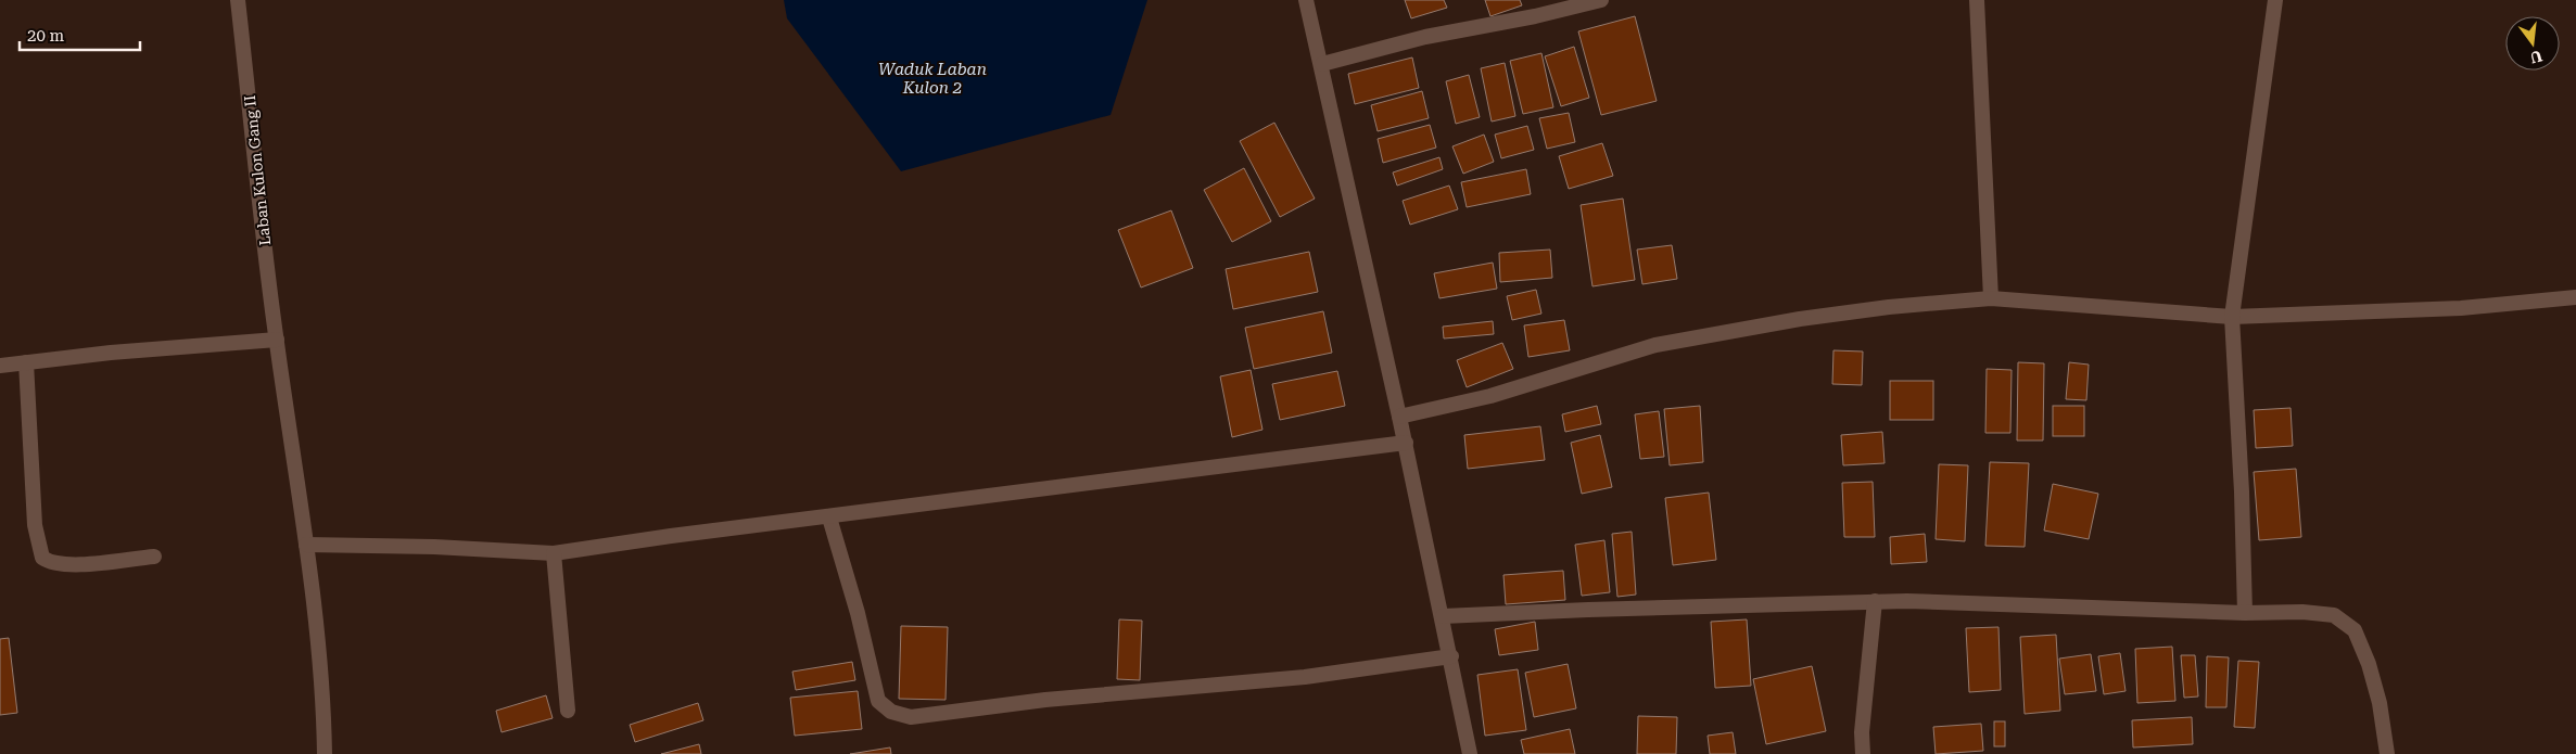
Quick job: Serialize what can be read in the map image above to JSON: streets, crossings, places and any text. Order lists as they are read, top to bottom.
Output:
{
  "streets": {
    "street": ["Laban Kulon Gang II"]
  },
  "water": ["Waduk Laban Kulon 2"],
  "scale_bar": "20 m",
  "north": "bottom"
}
